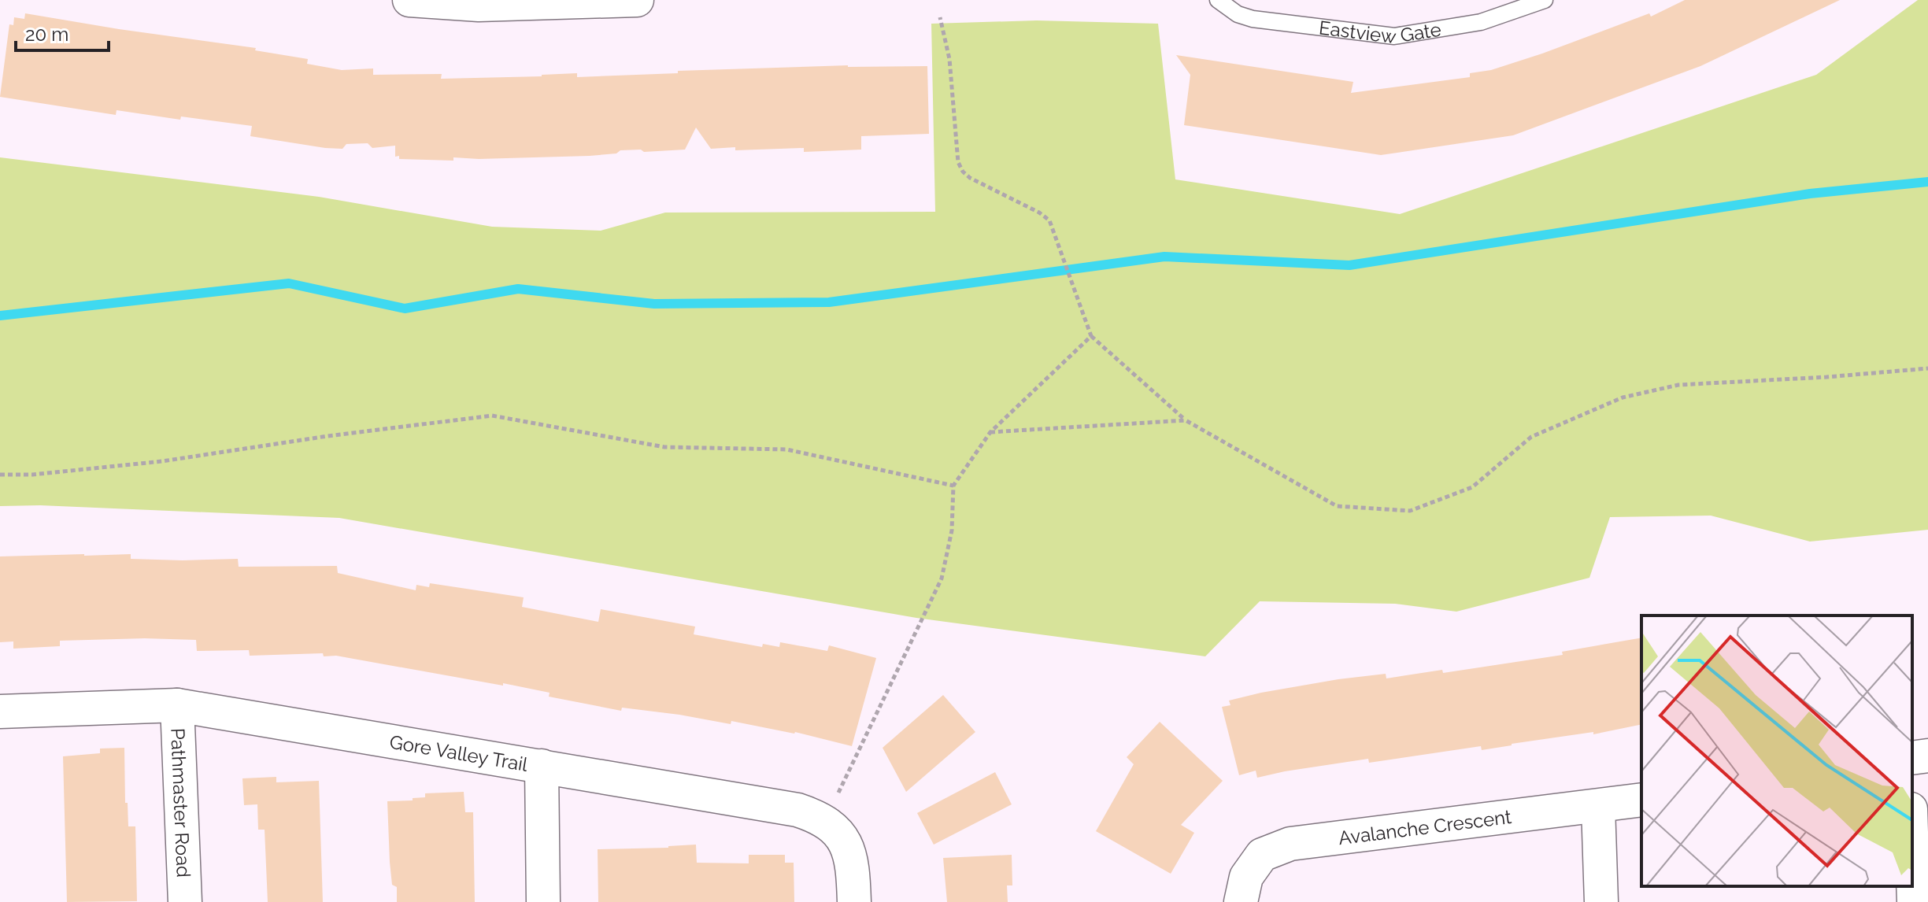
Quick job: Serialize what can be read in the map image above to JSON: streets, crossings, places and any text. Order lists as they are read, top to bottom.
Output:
{
  "streets": {
    "street": ["Gore Valley Trail", "Pathmaster Road", "Avalanche Crescent"],
    "lane": ["Eastview Gate"]
  },
  "crossings": [
    ["Gore Valley Trail", "Pathmaster Road"]
  ],
  "scale_bar": "20 m"
}
